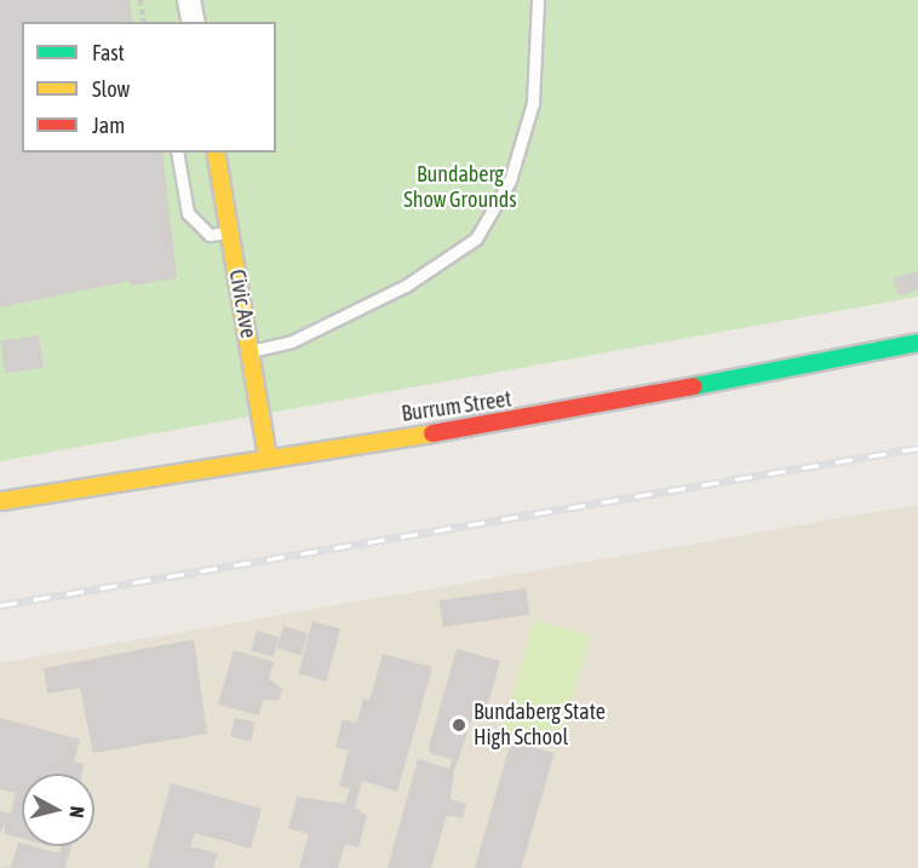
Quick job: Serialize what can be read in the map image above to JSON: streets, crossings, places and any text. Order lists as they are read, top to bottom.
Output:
{
  "streets": {
    "street": ["Civic Ave", "Burrum Street"]
  },
  "crossings": [
    ["Civic Ave", "Burrum Street"]
  ],
  "parks": ["Bundaberg Show Grounds"],
  "places": ["Bundaberg State High School"],
  "legend": ["Fast", "Slow", "Jam"],
  "north": "right"
}
